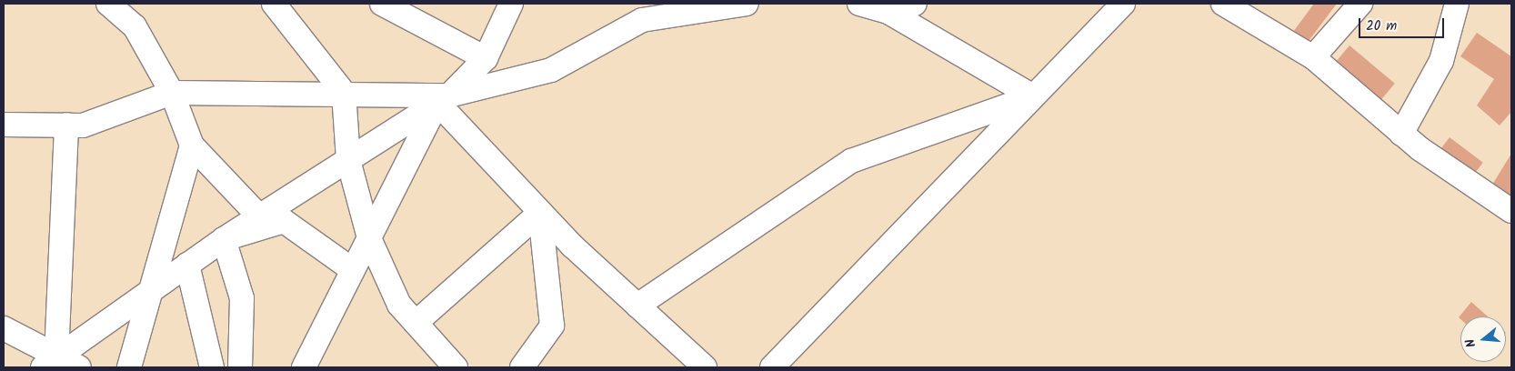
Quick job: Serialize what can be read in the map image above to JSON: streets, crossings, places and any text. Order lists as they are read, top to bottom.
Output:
{
  "scale_bar": "20 m",
  "north": "left"
}
